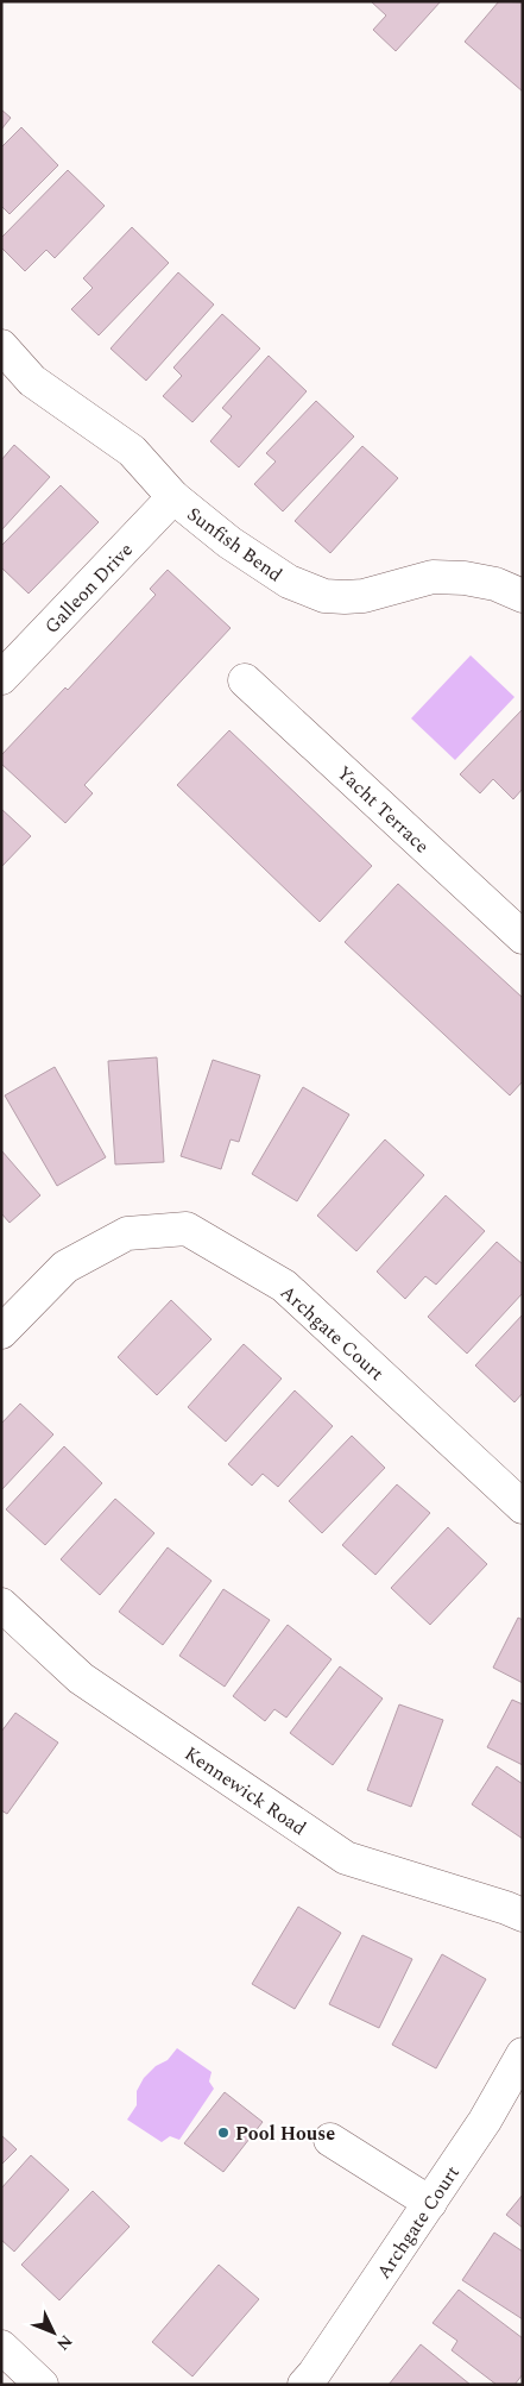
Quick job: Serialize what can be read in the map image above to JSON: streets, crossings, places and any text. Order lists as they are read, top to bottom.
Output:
{
  "streets": {
    "street": [
      "Sunfish Bend",
      "Galleon Drive",
      "Yacht Terrace",
      "Archgate Court",
      "Kennewick Road"
    ]
  },
  "crossings": [
    ["Sunfish Bend", "Galleon Drive"]
  ],
  "places": ["Pool House"],
  "north": "bottom right"
}
